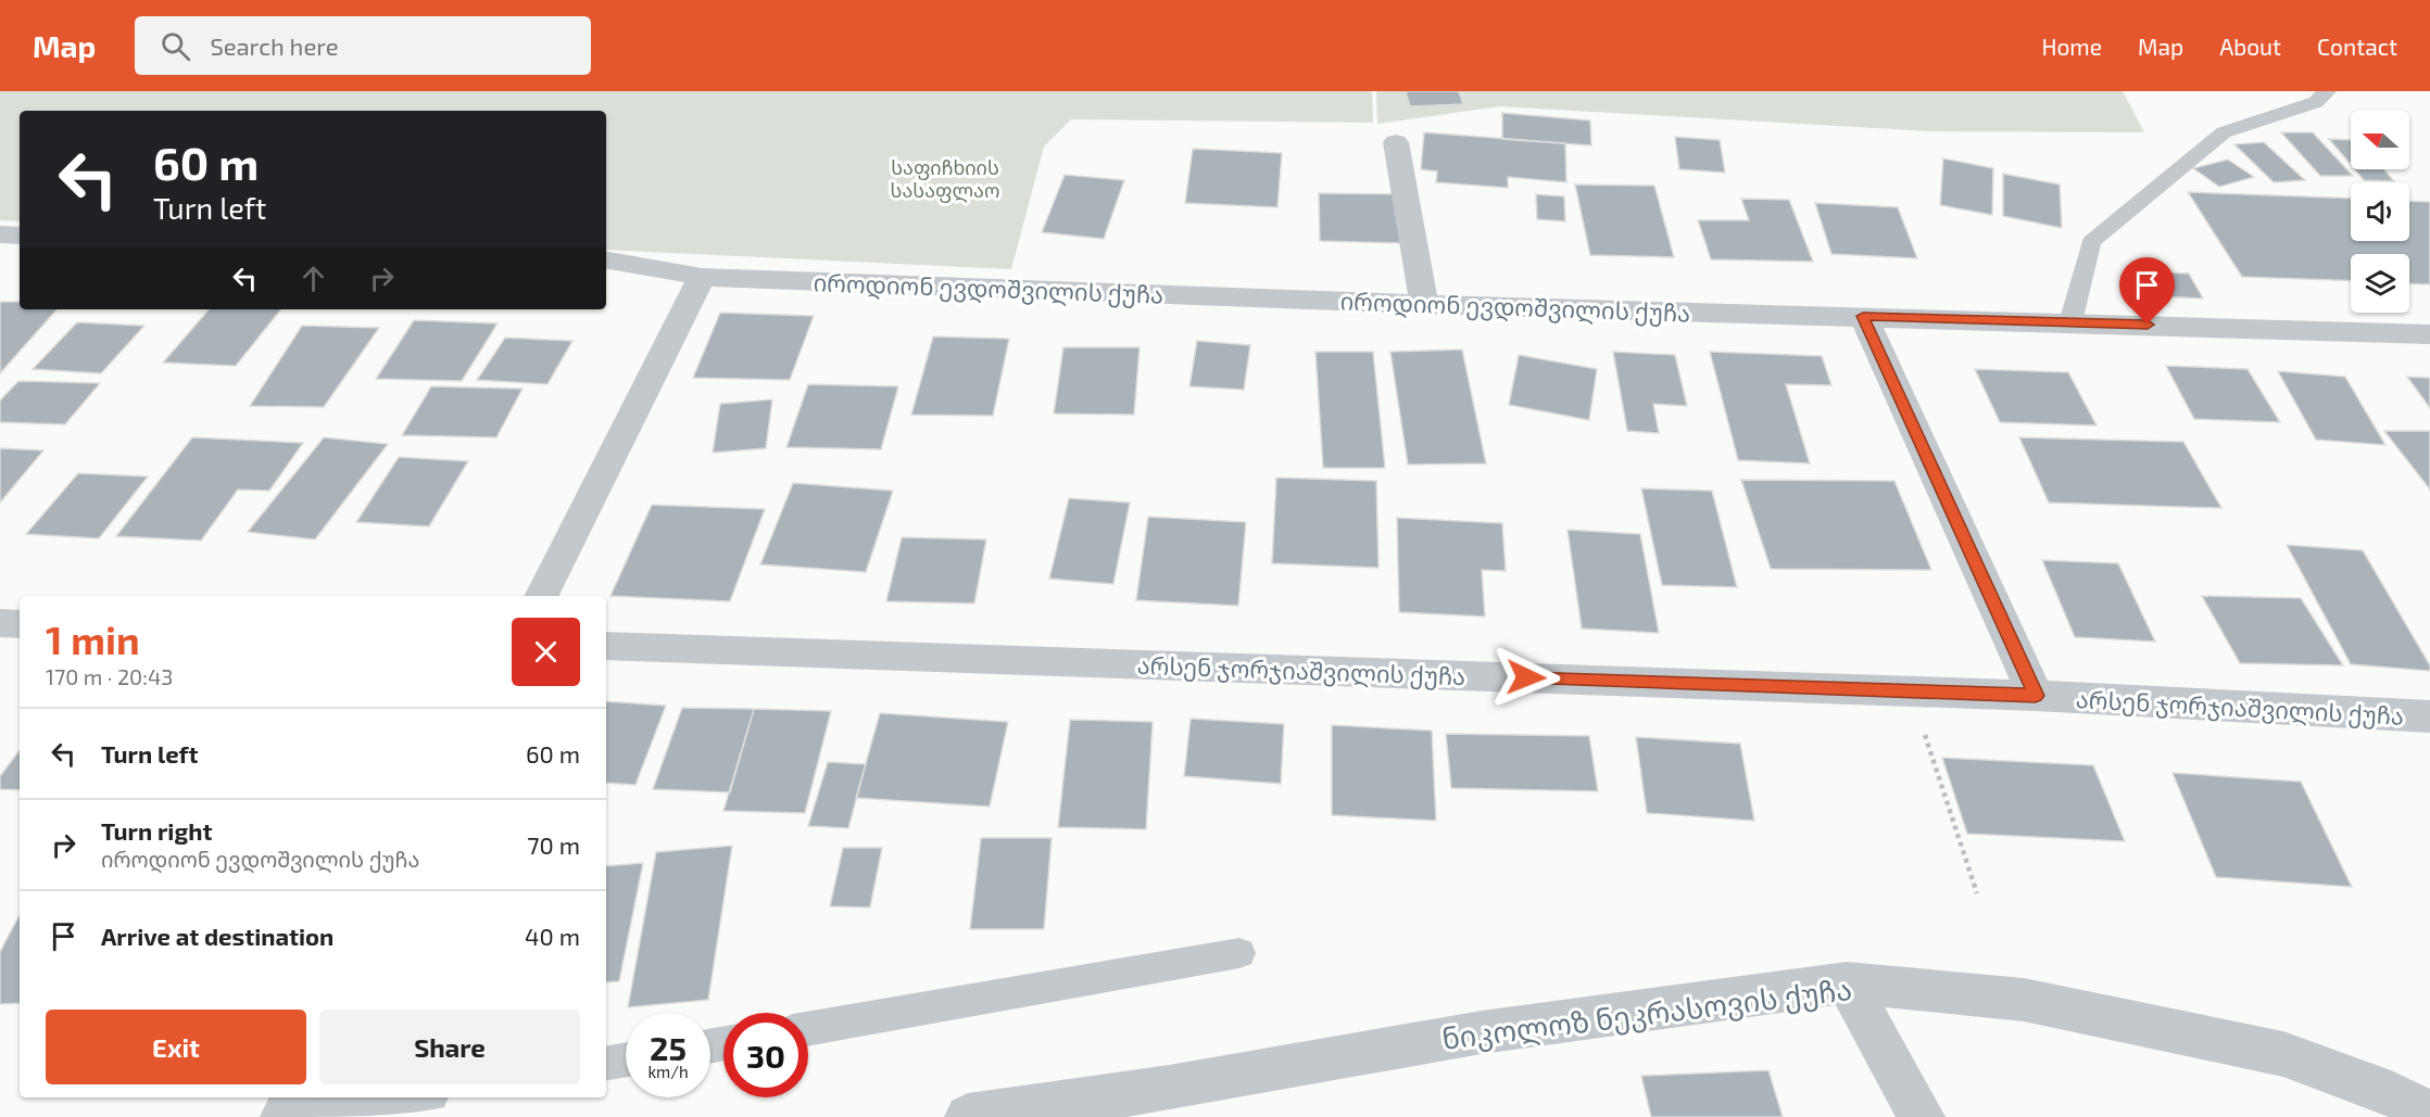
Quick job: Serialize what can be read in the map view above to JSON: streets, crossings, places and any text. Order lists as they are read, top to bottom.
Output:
{
  "streets": {
    "street": ["იროდიონ ევდოშვილის ქუჩა", "არსენ ჯორჯიაშვილის ქუჩა", "ნიკოლოზ ნეკრასოვის ქუჩა"]
  },
  "parks": ["საფიჩხიის სასაფლაო"],
  "north": "left",
  "page": {
    "header": "Map",
    "search": "Search here",
    "nav": [
      "Home",
      "Map",
      "About",
      "Contact"
    ],
    "turn": ["60 m", "Turn left"],
    "heading": ["1 min", "170 m · 20:43"],
    "list": [
      {
        "name": "Turn left",
        "value": "60 m"
      },
      {
        "name": "Turn right",
        "note": "იროდიონ ევდოშვილის ქუჩა",
        "value": "70 m"
      },
      {
        "name": "Arrive at destination",
        "value": "40 m"
      }
    ],
    "buttons": ["Exit", "Share"],
    "speed": "25 km/h",
    "limit": "30"
  }
}
